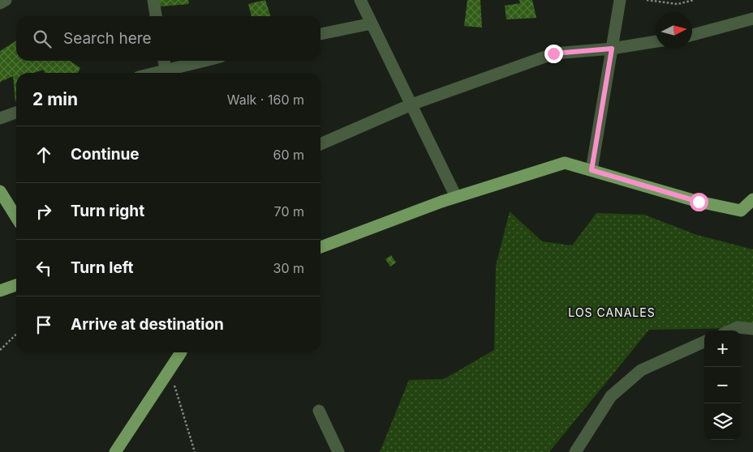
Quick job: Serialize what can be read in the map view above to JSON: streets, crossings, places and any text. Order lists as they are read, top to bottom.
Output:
{
  "districts": ["LOS CANALES"],
  "north": "right",
  "page": {
    "search": "Search here",
    "heading": ["2 min", "Walk · 160 m"],
    "list": [
      ["Continue", "60 m"],
      ["Turn right", "70 m"],
      ["Turn left", "30 m"],
      "Arrive at destination"
    ],
    "map_buttons": ["+", "−"]
  }
}
